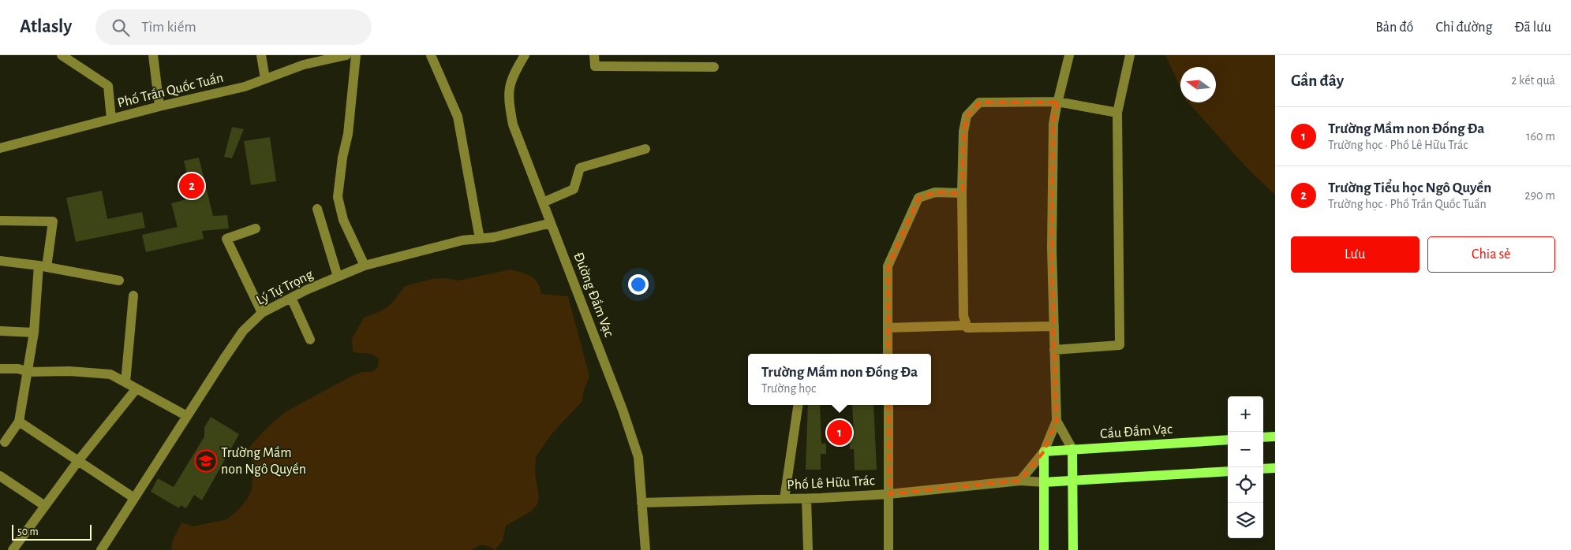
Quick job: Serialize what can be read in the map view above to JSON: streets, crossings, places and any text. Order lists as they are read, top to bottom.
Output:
{
  "streets": {
    "main road": ["Cầu Đầm Vạc"],
    "street": [
      "Phố Trần Quốc Tuấn",
      "Lý Tự Trọng",
      "Đường Đầm Vạc",
      "Phố Lê Hữu Trác"
    ]
  },
  "crossings": [
    ["Lý Tự Trọng", "Đường Đầm Vạc"],
    ["Đường Đầm Vạc", "Phố Lê Hữu Trác"]
  ],
  "places": {
    "school or university": ["Trường Mầm non Ngô Quyền"]
  },
  "scale_bar": "50 m",
  "north": "left",
  "page": {
    "header": "Atlasly",
    "search": "Tìm kiếm",
    "nav": ["Bản đồ", "Chỉ đường", "Đã lưu"],
    "heading": ["Gần đây", "2 kết quả"],
    "list": [
      {
        "mark": "1",
        "name": "Trường Mầm non Đống Đa",
        "note": "Trường học · Phố Lê Hữu Trác",
        "value": "160 m"
      },
      {
        "mark": "2",
        "name": "Trường Tiểu học Ngô Quyền",
        "note": "Trường học · Phố Trần Quốc Tuấn",
        "value": "290 m"
      }
    ],
    "pins": ["2", "1"],
    "buttons": ["Lưu", "Chia sẻ"],
    "popup": ["Trường Mầm non Đống Đa", "Trường học"],
    "map_buttons": ["+", "−"],
    "scale": "50 m"
  }
}
